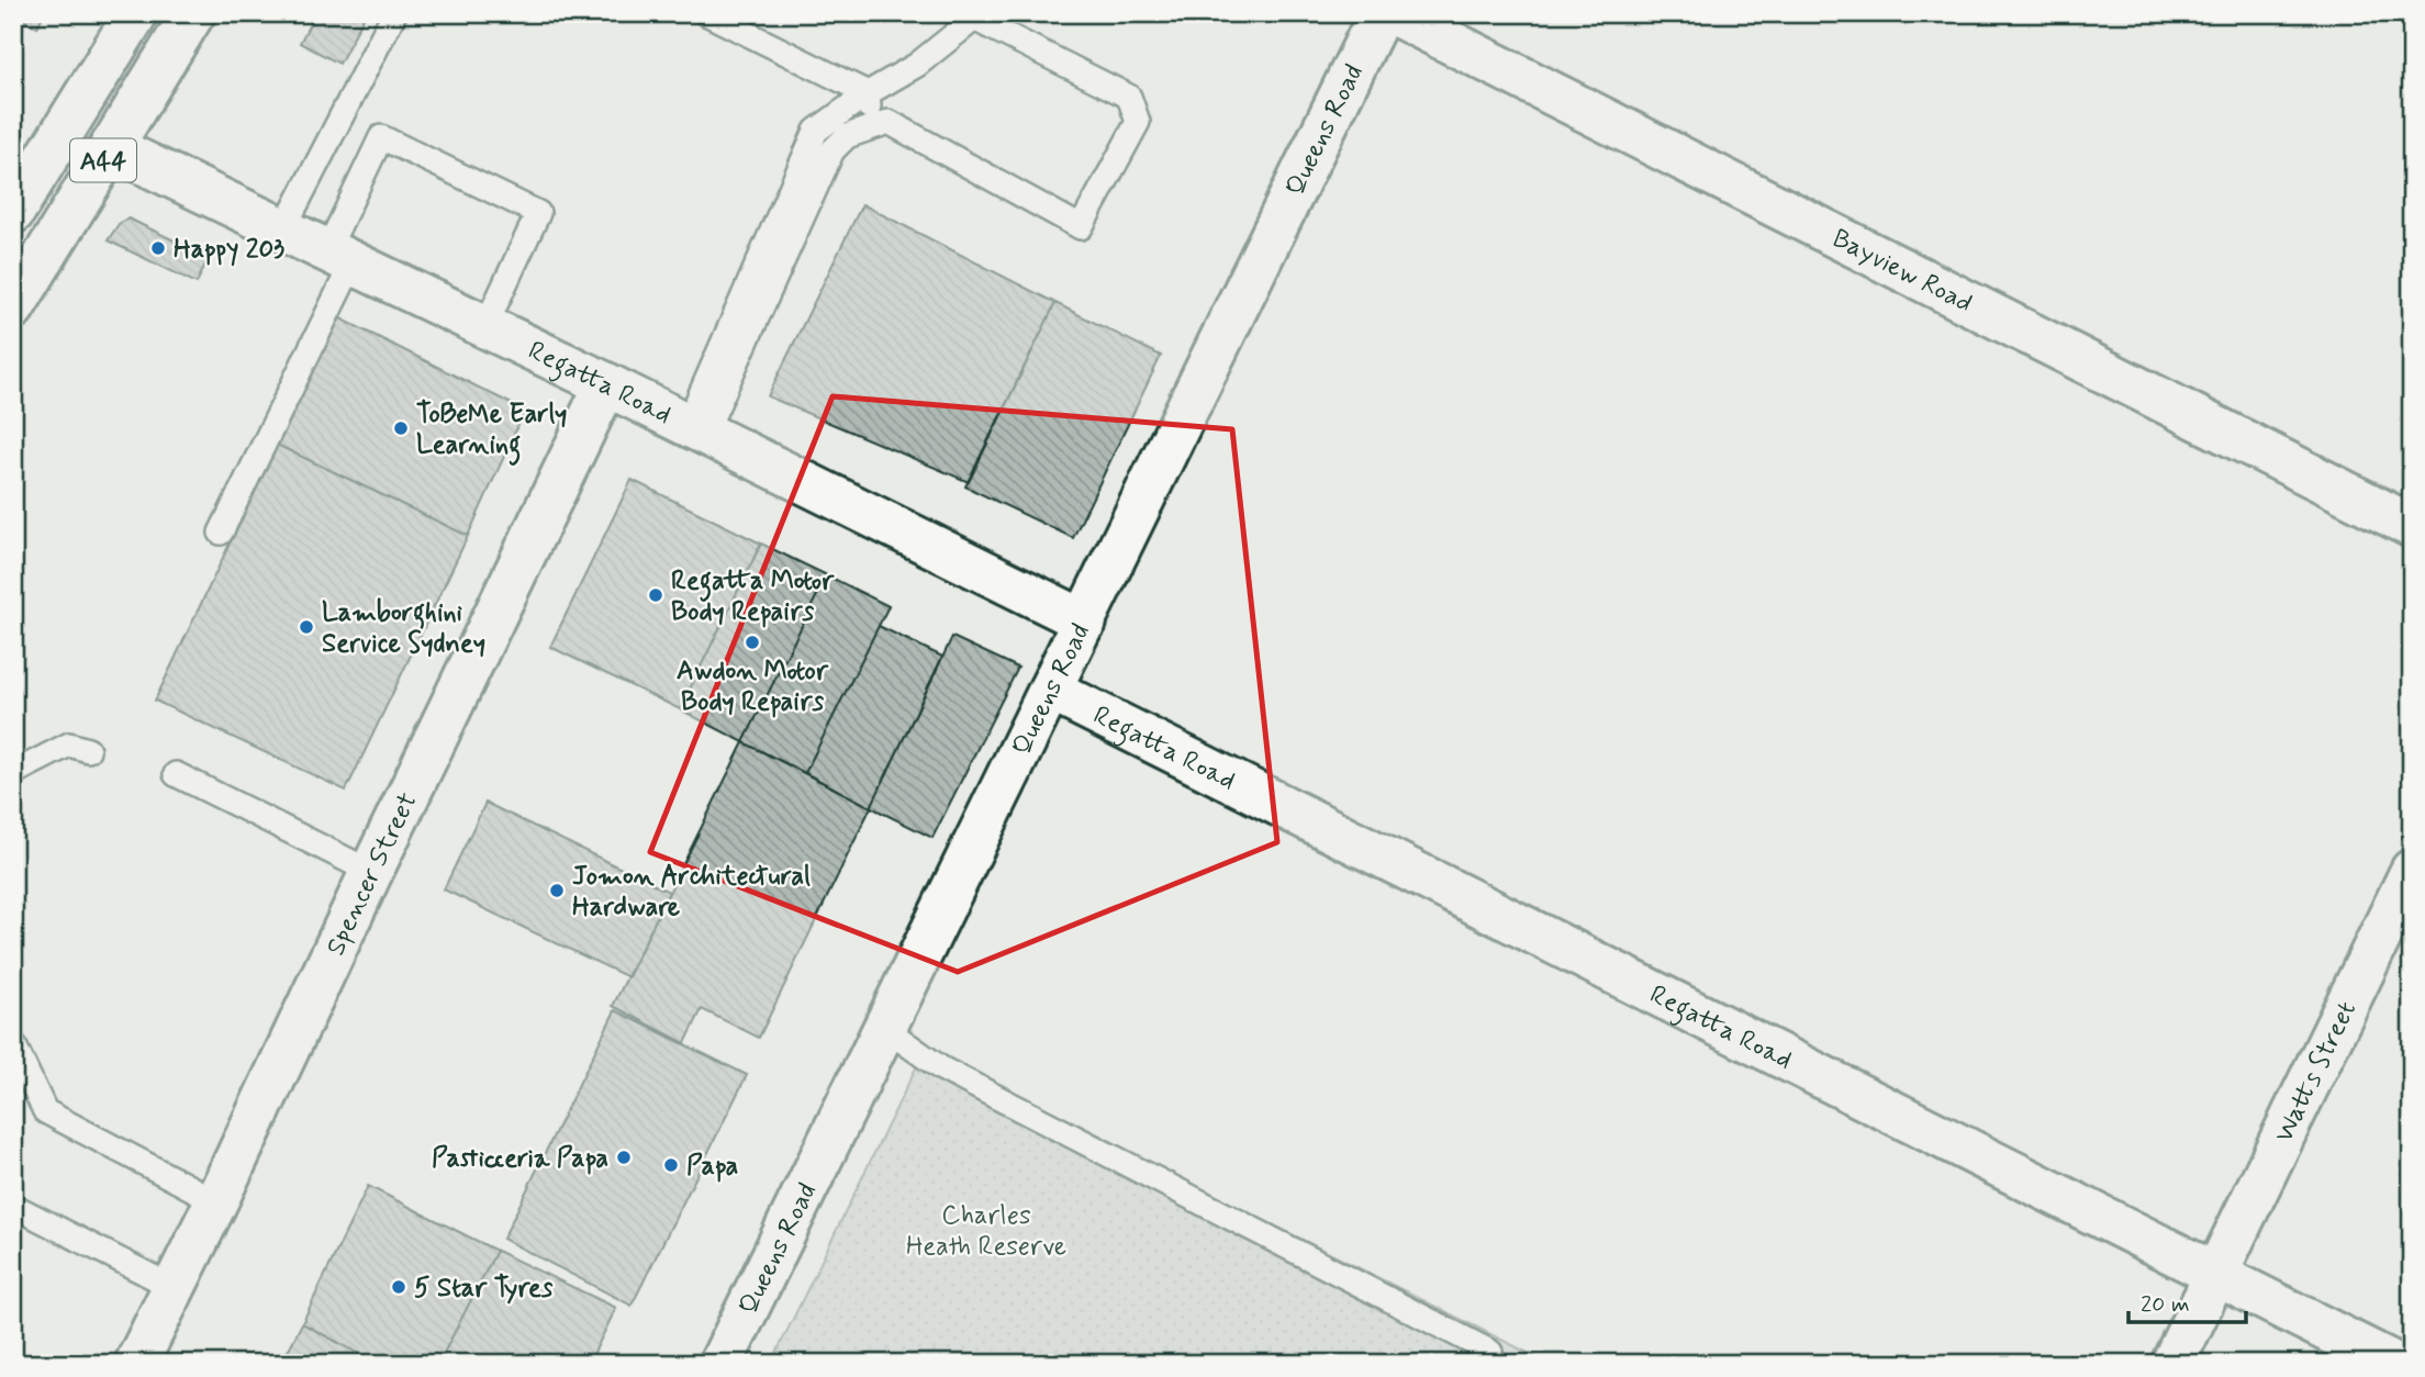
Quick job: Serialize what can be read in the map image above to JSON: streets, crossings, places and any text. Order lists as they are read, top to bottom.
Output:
{
  "streets": {
    "main road": [
      "Queens Road",
      "A44",
      "Bayview Road",
      "Regatta Road",
      "Spencer Street",
      "Watts Street"
    ]
  },
  "crossings": [
    ["Queens Road", "Regatta Road"],
    ["A44", "Regatta Road"],
    ["Regatta Road", "Spencer Street"],
    ["Regatta Road", "Watts Street"]
  ],
  "parks": ["Charles Heath Reserve"],
  "places": [
    "Happy 203",
    "ToBeMe Early Learning",
    "Regatta Motor Body Repairs",
    "Lamborghini Service Sydney",
    "Awdon Motor Body Repairs",
    "Jomon Architectural Hardware",
    "Pasticceria Papa",
    "Papa",
    "5 Star Tyres"
  ],
  "scale_bar": "20 m"
}
